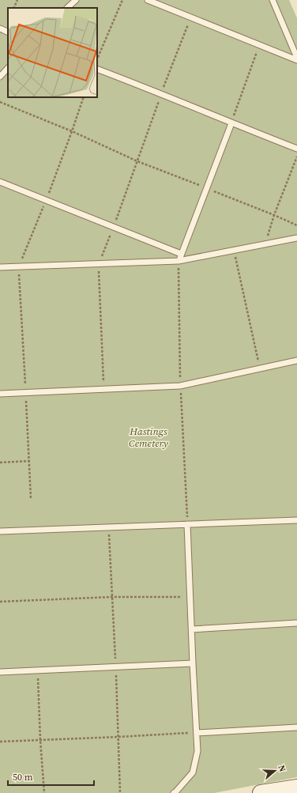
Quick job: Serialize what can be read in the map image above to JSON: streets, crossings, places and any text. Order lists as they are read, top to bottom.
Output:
{
  "parks": ["Hastings Cemetery"],
  "scale_bar": "50 m",
  "north": "right"
}
